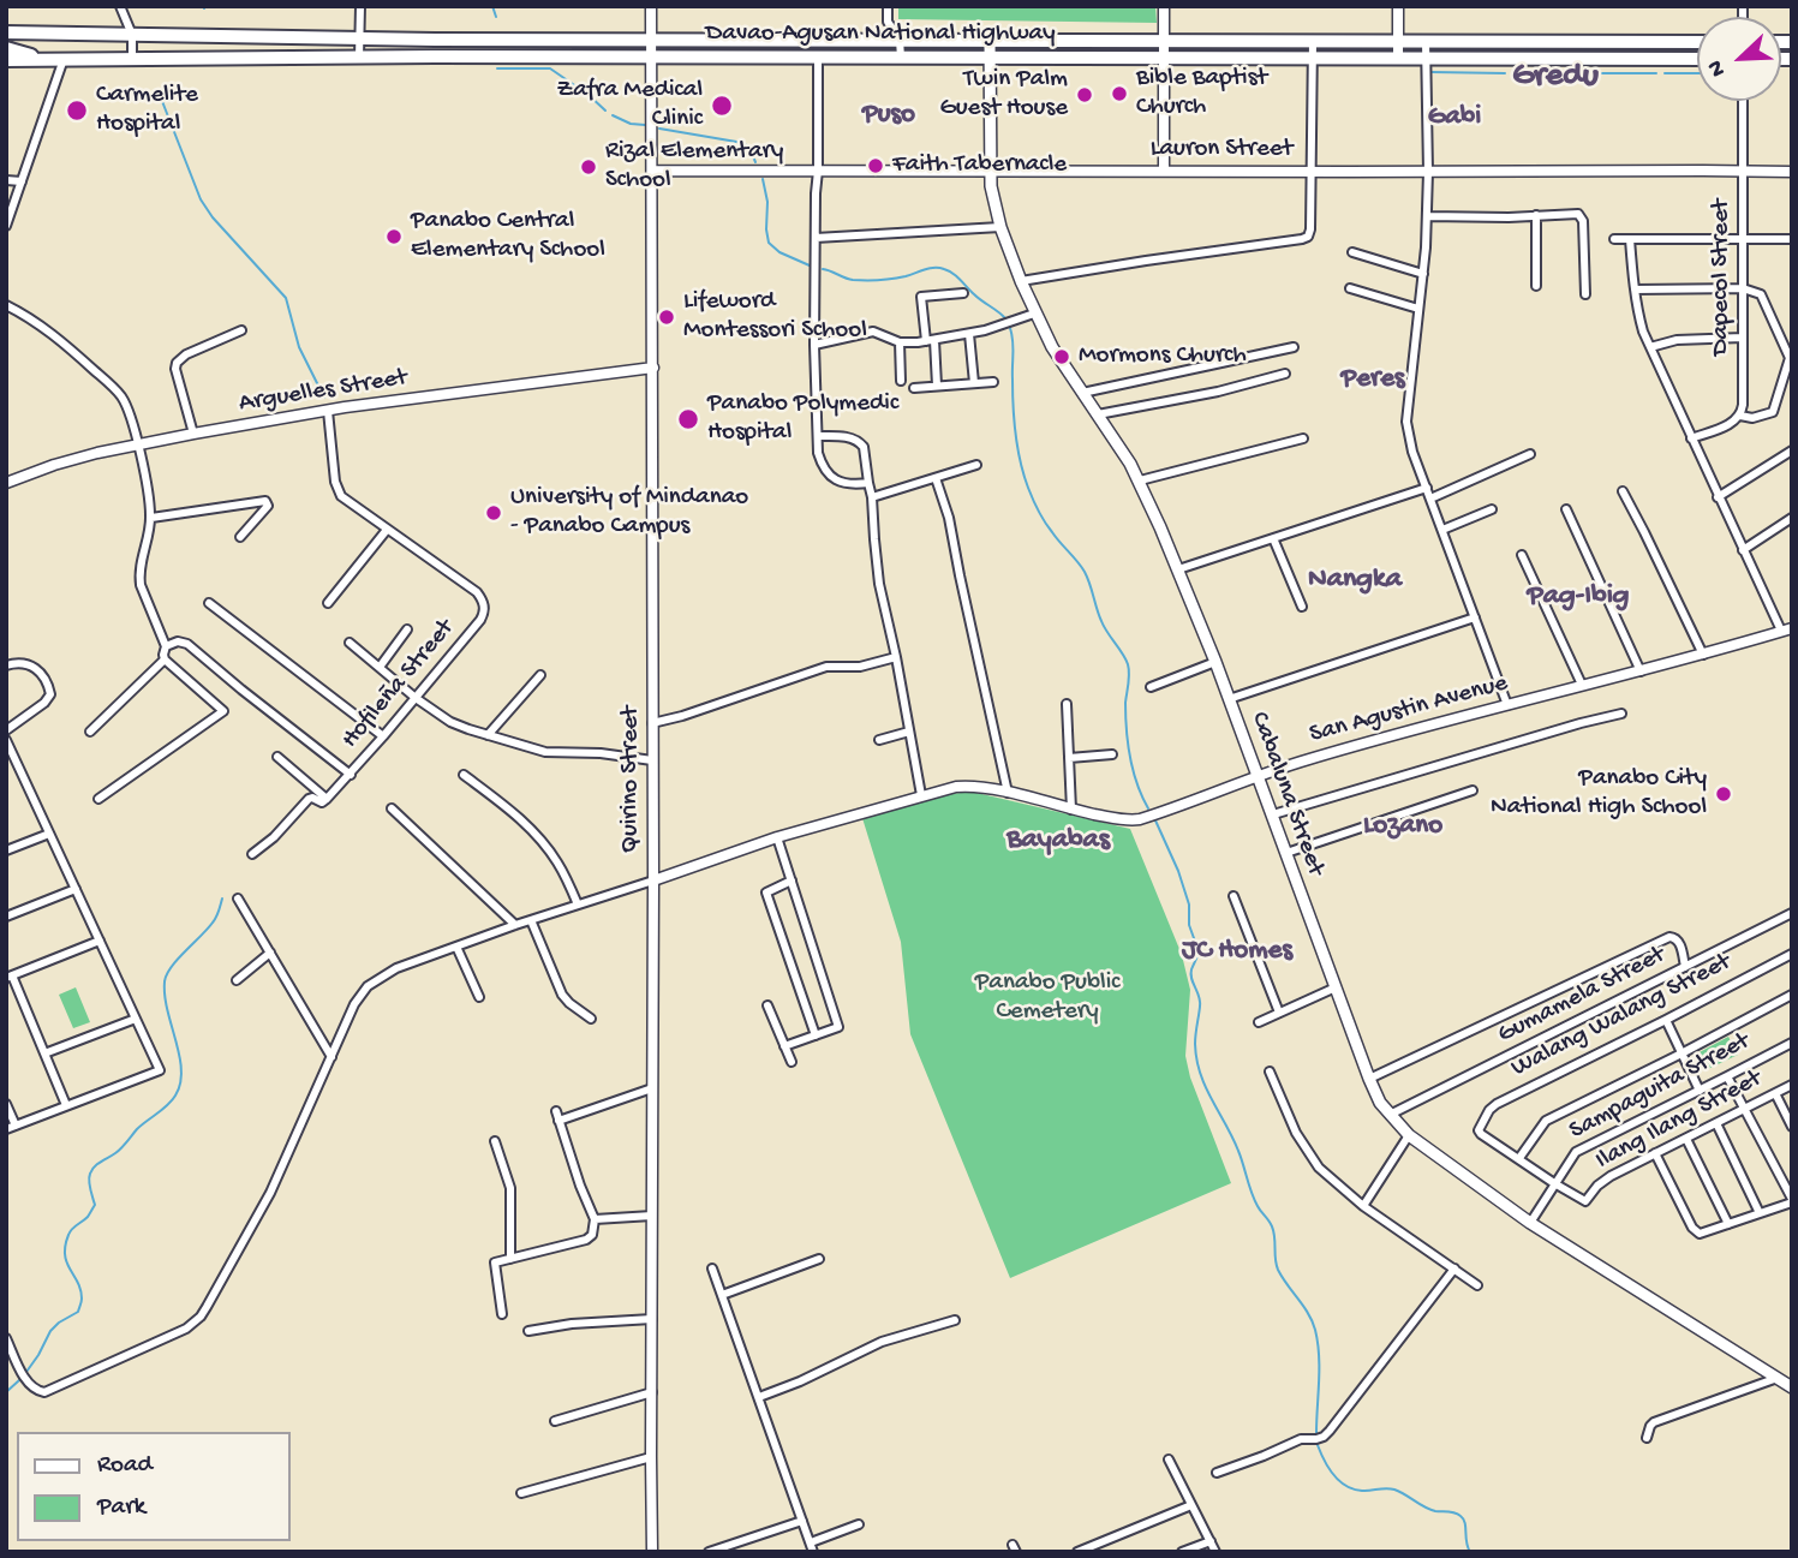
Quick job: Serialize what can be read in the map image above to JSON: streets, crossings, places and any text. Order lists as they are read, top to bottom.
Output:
{
  "streets": {
    "highway": ["Davao-Agusan National Highway"],
    "main road": ["Cabaluna Street"],
    "street": [
      "Lauron Street",
      "Dapecol Street",
      "Arguelles Street",
      "Hofileña Street",
      "San Agustin Avenue",
      "Quirino Street",
      "Gumamela Street",
      "Walang Walang Street",
      "Sampaguita Street",
      "Ilang Ilang Street"
    ]
  },
  "crossings": [
    ["Davao-Agusan National Highway", "Quirino Street"],
    ["Davao-Agusan National Highway", "Cabaluna Street"],
    ["Lauron Street", "Dapecol Street"],
    ["Lauron Street", "Quirino Street"],
    ["Lauron Street", "Cabaluna Street"],
    ["Arguelles Street", "Hofileña Street"],
    ["Arguelles Street", "Quirino Street"],
    ["San Agustin Avenue", "Quirino Street"],
    ["San Agustin Avenue", "Cabaluna Street"],
    ["Cabaluna Street", "Gumamela Street"],
    ["Cabaluna Street", "Sampaguita Street"],
    ["Sampaguita Street", "Ilang Ilang Street"]
  ],
  "districts": [
    "Gredu",
    "Puso",
    "Gabi",
    "Peres",
    "Nangka",
    "Pag-Ibig",
    "Lozano",
    "Bayabas",
    "JC Homes"
  ],
  "parks": ["Panabo Public Cemetery"],
  "places": [
    "Bible Baptist Church",
    "Twin Palm Guest House",
    "Zafra Medical Clinic",
    "Carmelite Hospital",
    "Faith Tabernacle",
    "Rizal Elementary School",
    "Panabo Central Elementary School",
    "Lifeword Montessori School",
    "Mormons Church",
    "Panabo Polymedic Hospital",
    "University of Mindanao - Panabo Campus",
    "Panabo City National High School"
  ],
  "legend": ["Road", "Park"],
  "north": "bottom left"
}
